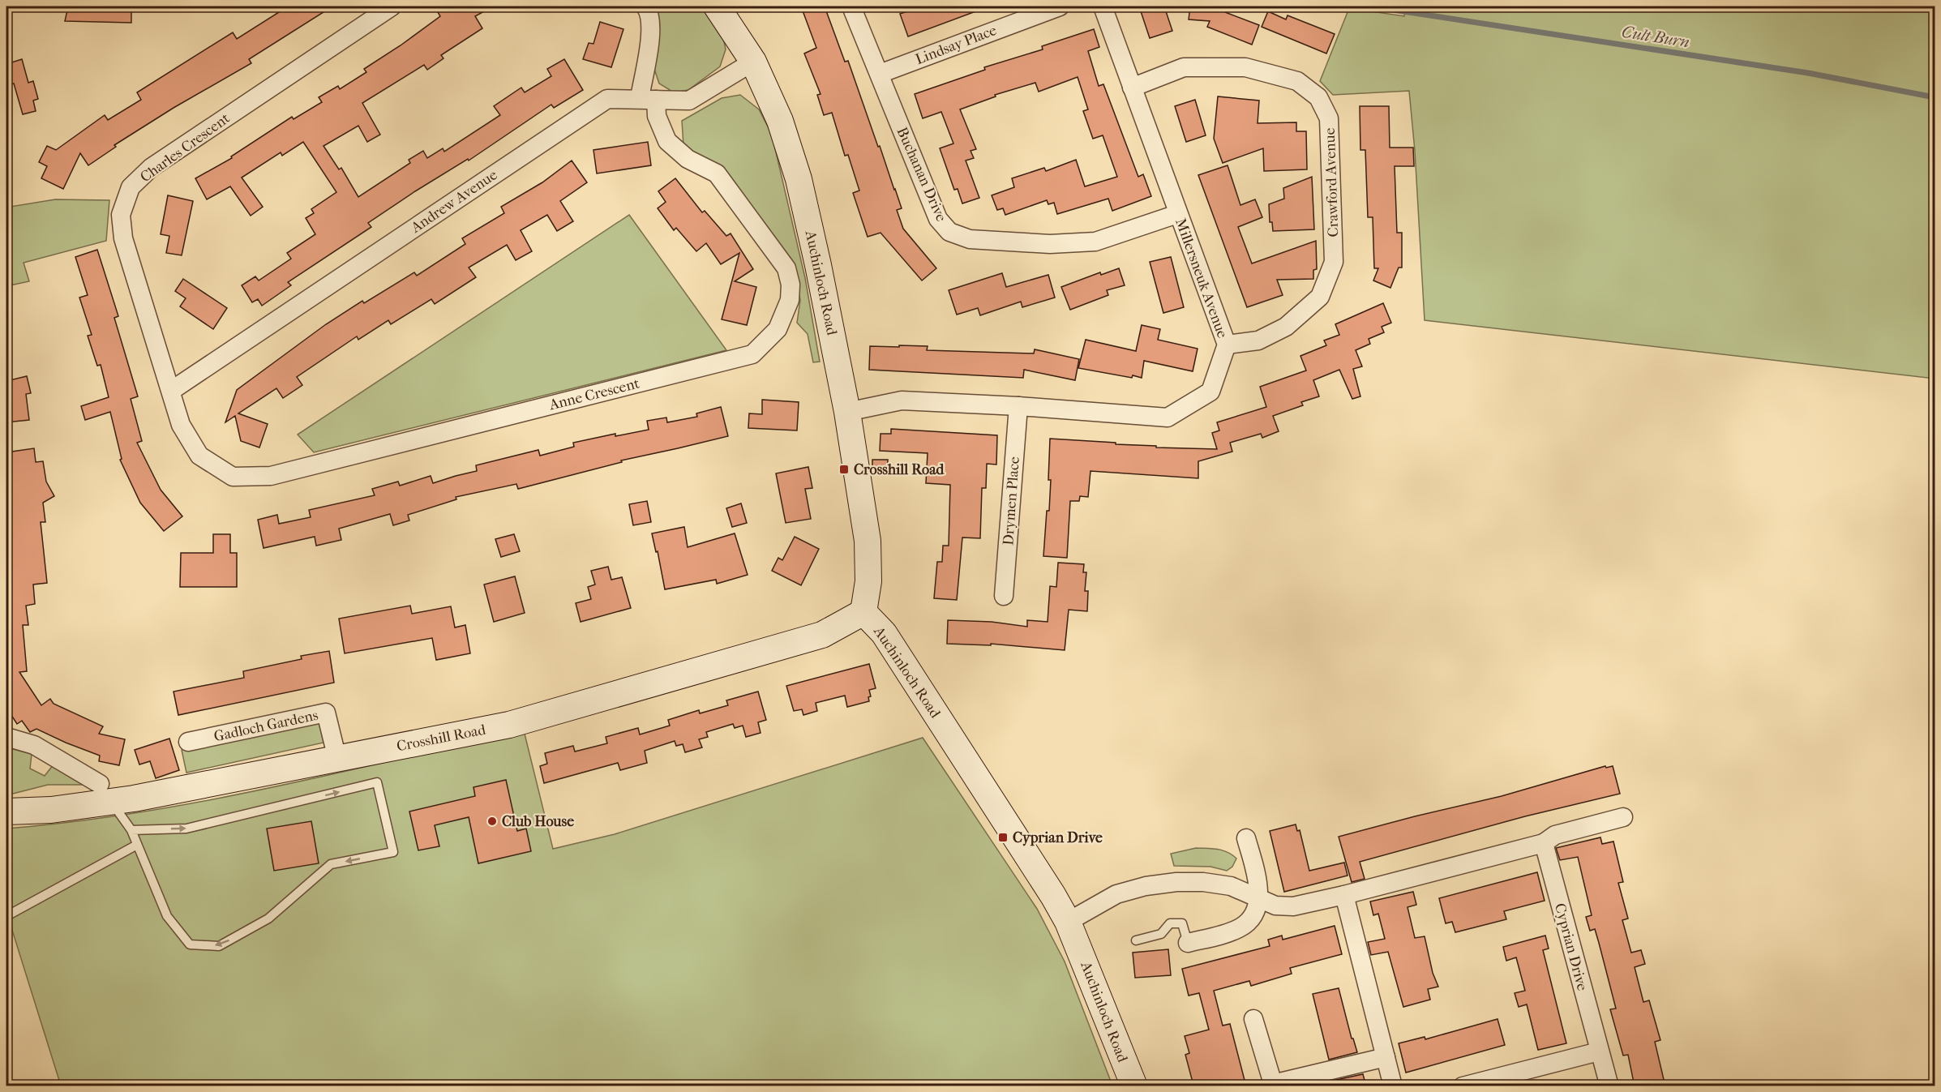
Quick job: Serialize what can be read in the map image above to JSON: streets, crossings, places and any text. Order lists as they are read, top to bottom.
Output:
{
  "streets": {
    "main road": ["Auchinloch Road", "Crosshill Road"],
    "street": [
      "Lindsay Place",
      "Charles Crescent",
      "Buchanan Drive",
      "Crawford Avenue",
      "Andrew Avenue",
      "Millersneuk Avenue",
      "Anne Crescent",
      "Drymen Place",
      "Gadloch Gardens",
      "Cyprian Drive"
    ]
  },
  "crossings": [
    ["Lindsay Place", "Buchanan Drive"],
    ["Charles Crescent", "Andrew Avenue"],
    ["Charles Crescent", "Anne Crescent"],
    ["Buchanan Drive", "Millersneuk Avenue"],
    ["Crawford Avenue", "Millersneuk Avenue"],
    ["Andrew Avenue", "Auchinloch Road"],
    ["Andrew Avenue", "Anne Crescent"],
    ["Millersneuk Avenue", "Auchinloch Road"],
    ["Millersneuk Avenue", "Drymen Place"],
    ["Auchinloch Road", "Crosshill Road"],
    ["Gadloch Gardens", "Crosshill Road"]
  ],
  "water": ["Cult Burn"],
  "places": {
    "transit": ["Crosshill Road", "Cyprian Drive"],
    "other": ["Club House"]
  }
}
